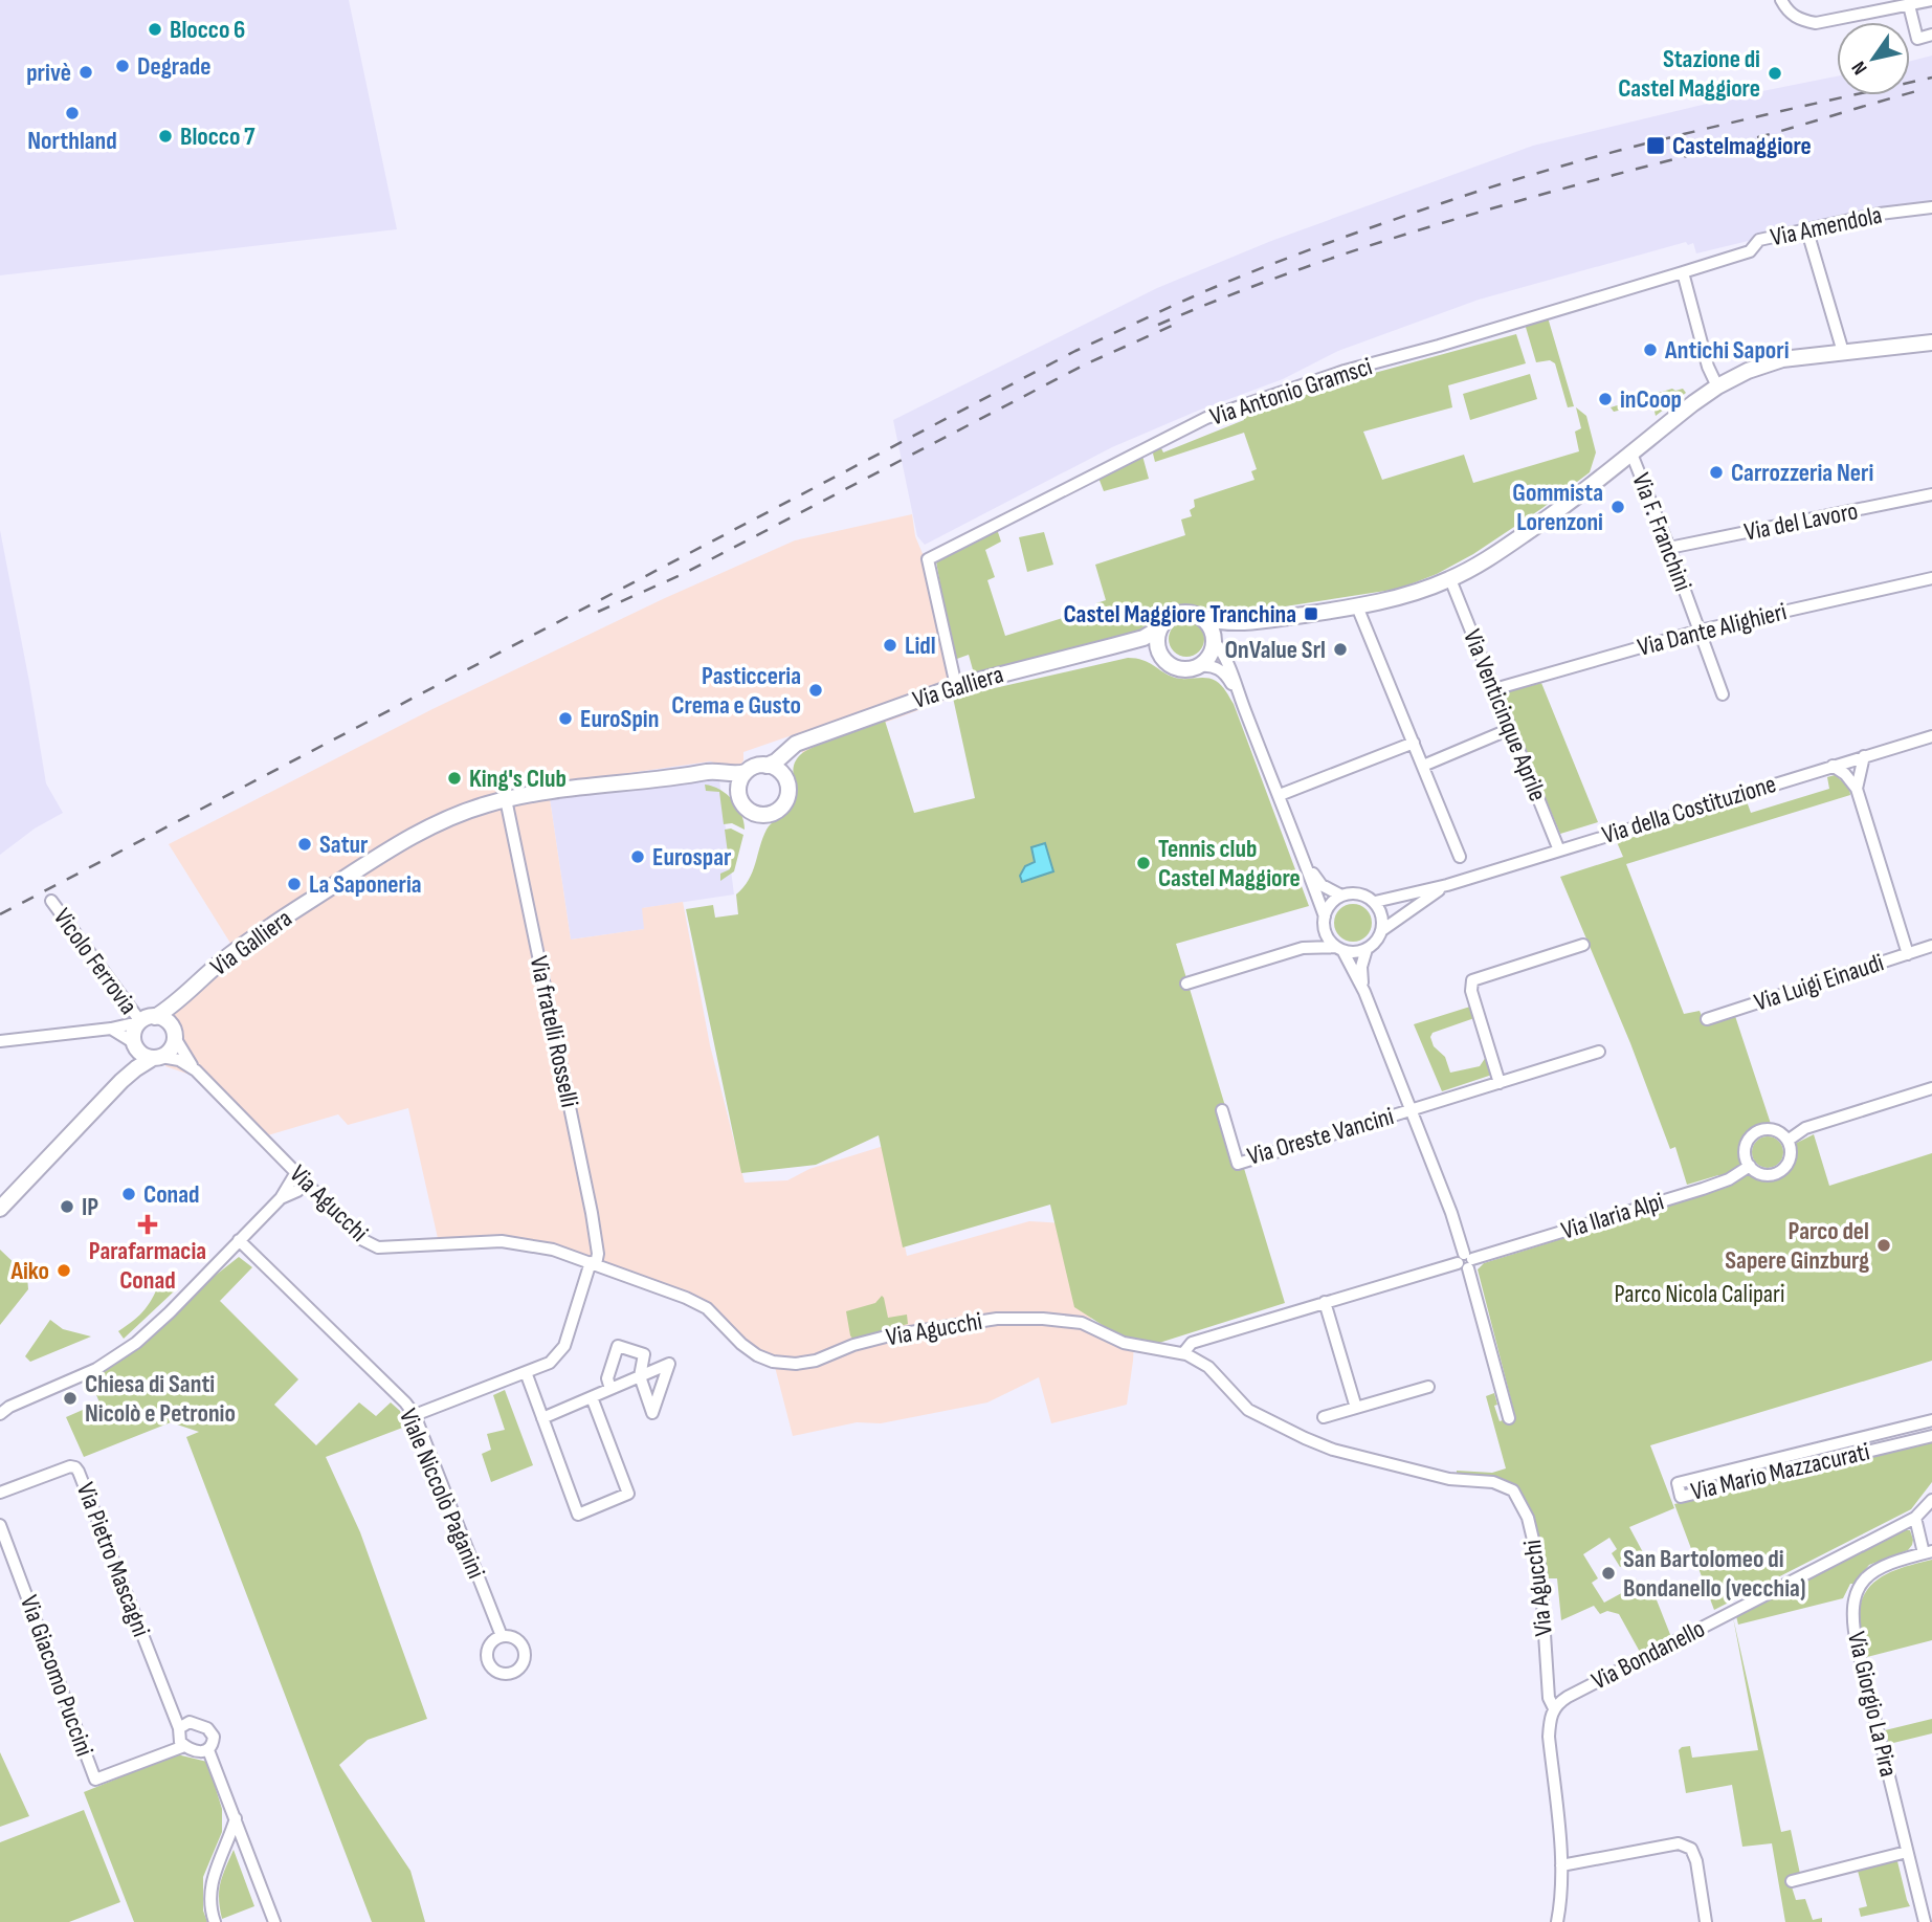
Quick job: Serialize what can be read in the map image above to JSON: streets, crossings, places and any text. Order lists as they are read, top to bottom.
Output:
{
  "streets": {
    "main road": ["Via Galliera"],
    "street": [
      "Via Amendola",
      "Via Antonio Gramsci",
      "Via del Lavoro",
      "Via F. Franchini",
      "Via Dante Alighieri",
      "Via Venticinque Aprile",
      "Via della Costituzione",
      "Vicolo Ferrovia",
      "Via Luigi Einaudi",
      "Via fratelli Rosselli",
      "Via Oreste Vancini",
      "Via Agucchi",
      "Via Ilaria Alpi",
      "Via Mario Mazzacurati",
      "Viale Niccolò Paganini",
      "Via Pietro Mascagni",
      "Via Bondanello",
      "Via Giacomo Puccini",
      "Via Giorgio La Pira"
    ]
  },
  "crossings": [
    ["Via Amendola", "Via Antonio Gramsci"],
    ["Via Antonio Gramsci", "Via Galliera"],
    ["Via del Lavoro", "Via F. Franchini"],
    ["Via F. Franchini", "Via Dante Alighieri"],
    ["Via Dante Alighieri", "Via Venticinque Aprile"],
    ["Via Galliera", "Vicolo Ferrovia"],
    ["Via Galliera", "Via fratelli Rosselli"],
    ["Via Venticinque Aprile", "Via della Costituzione"],
    ["Via della Costituzione", "Via Oreste Vancini"],
    ["Via fratelli Rosselli", "Via Agucchi"],
    ["Via fratelli Rosselli", "Viale Niccolò Paganini"],
    ["Via Oreste Vancini", "Via Ilaria Alpi"],
    ["Via Agucchi", "Via Ilaria Alpi"],
    ["Via Agucchi", "Via Bondanello"],
    ["Via Pietro Mascagni", "Via Giacomo Puccini"],
    ["Via Bondanello", "Via Giorgio La Pira"]
  ],
  "parks": ["Parco Nicola Calipari"],
  "places": {
    "other": [
      "Blocco 6",
      "Degrade",
      "privè",
      "Stazione di Castel Maggiore",
      "Northland",
      "Blocco 7",
      "Antichi Sapori",
      "inCoop",
      "Carrozzeria Neri",
      "Gommista Lorenzoni",
      "Lidl",
      "OnValue Srl",
      "Pasticceria Crema e Gusto",
      "EuroSpin",
      "King's Club",
      "Satur",
      "Eurospar",
      "Tennis club Castel Maggiore",
      "La Saponeria",
      "Conad",
      "IP",
      "Parco del Sapere Ginzburg",
      "Aiko",
      "Chiesa di Santi Nicolò e Petronio",
      "San Bartolomeo di Bondanello (vecchia)"
    ],
    "transit": ["Castelmaggiore", "Castel Maggiore Tranchina"],
    "health": ["Parafarmacia Conad"]
  },
  "north": "bottom left"
}
